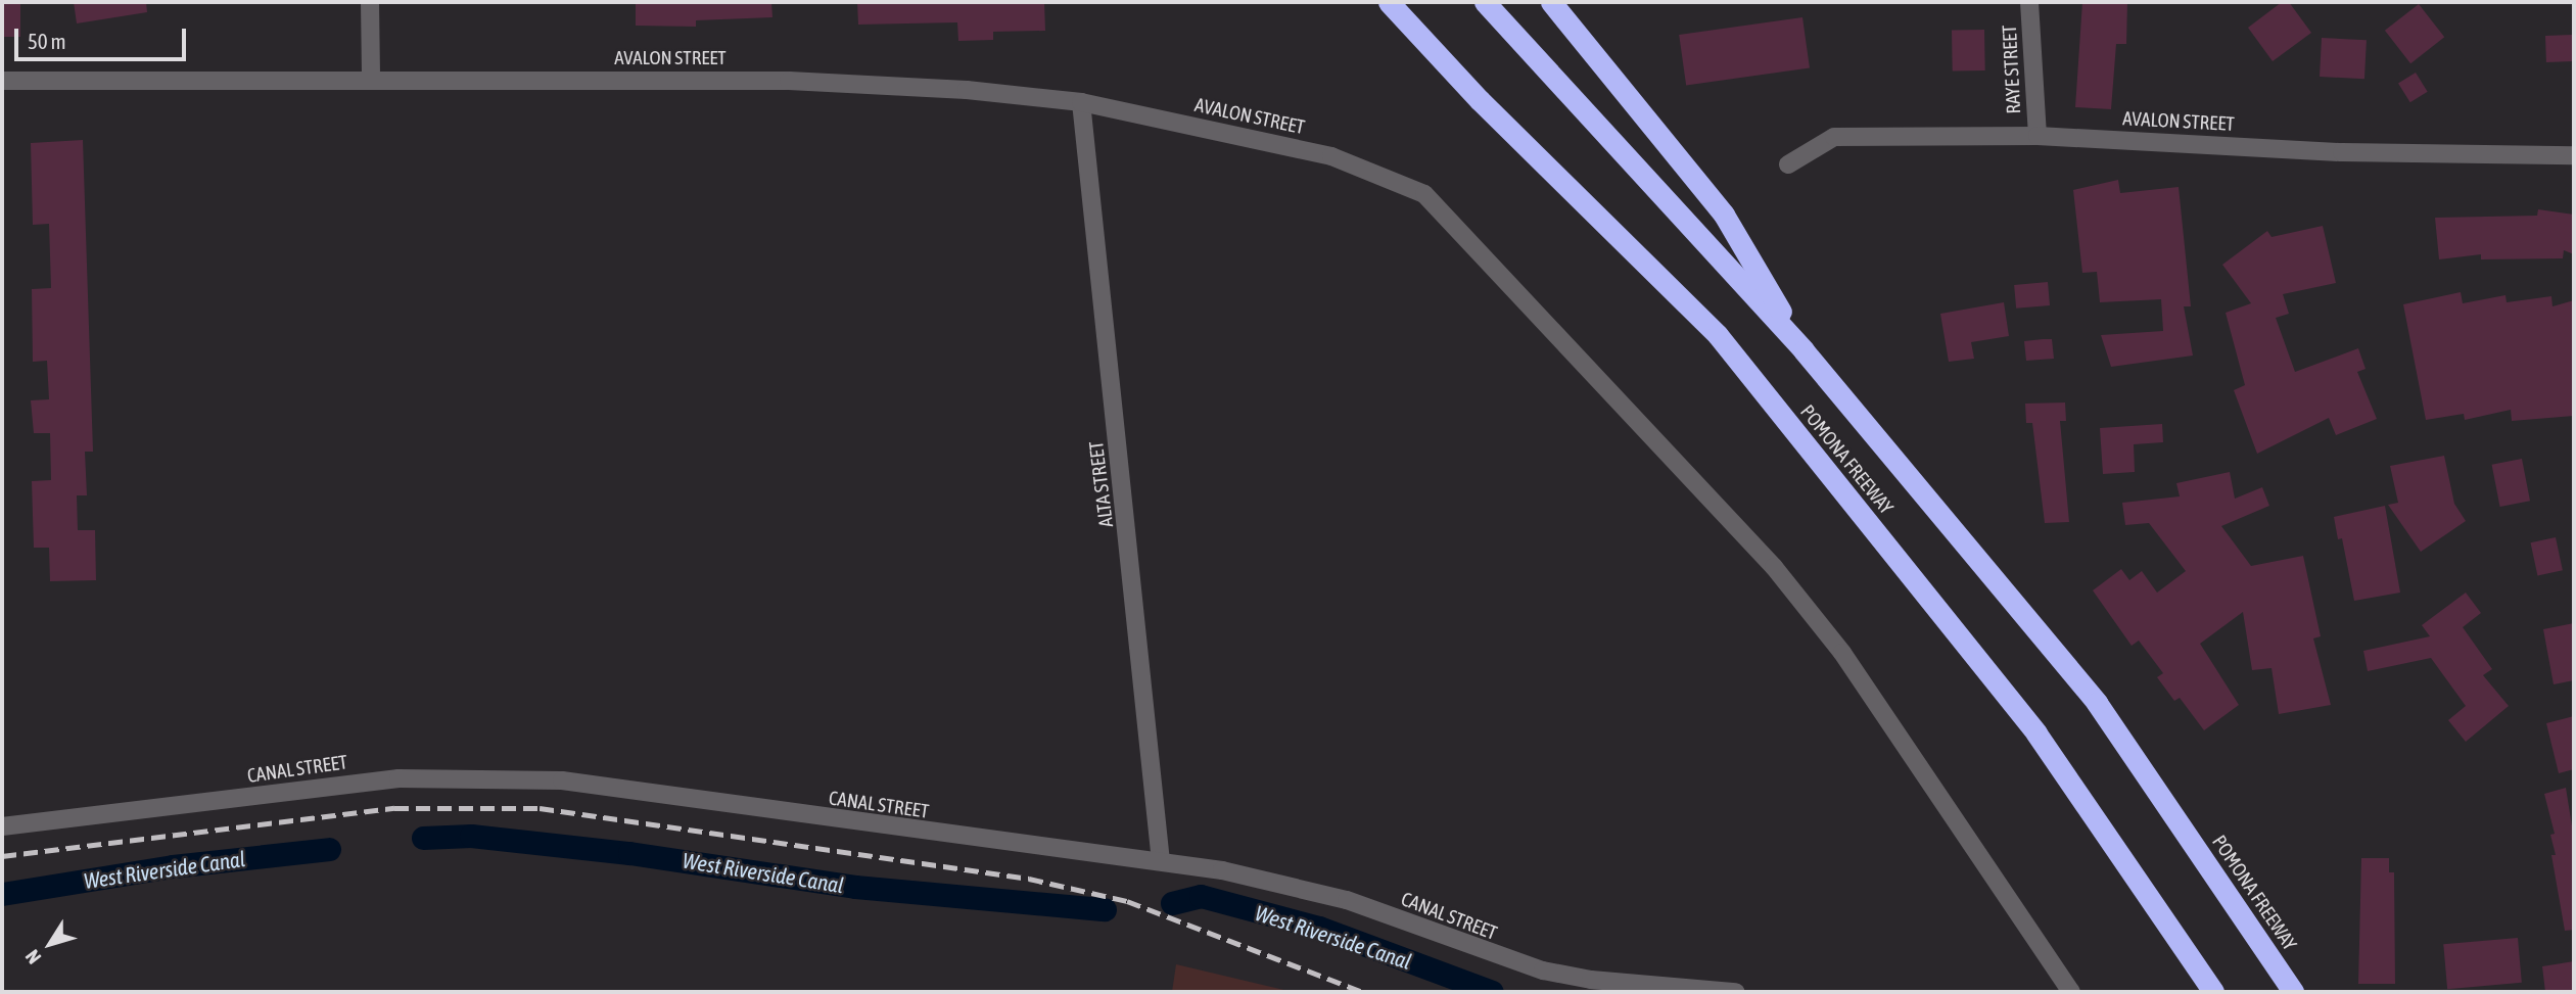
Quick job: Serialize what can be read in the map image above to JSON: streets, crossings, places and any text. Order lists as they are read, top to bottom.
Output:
{
  "streets": {
    "highway": ["POMONA FREEWAY"],
    "street": [
      "AVALON STREET",
      "RAYE STREET",
      "ALTA STREET",
      "CANAL STREET"
    ]
  },
  "crossings": [
    ["AVALON STREET", "RAYE STREET"],
    ["AVALON STREET", "ALTA STREET"],
    ["ALTA STREET", "CANAL STREET"]
  ],
  "water": ["West Riverside Canal"],
  "scale_bar": "50 m",
  "north": "bottom left"
}
